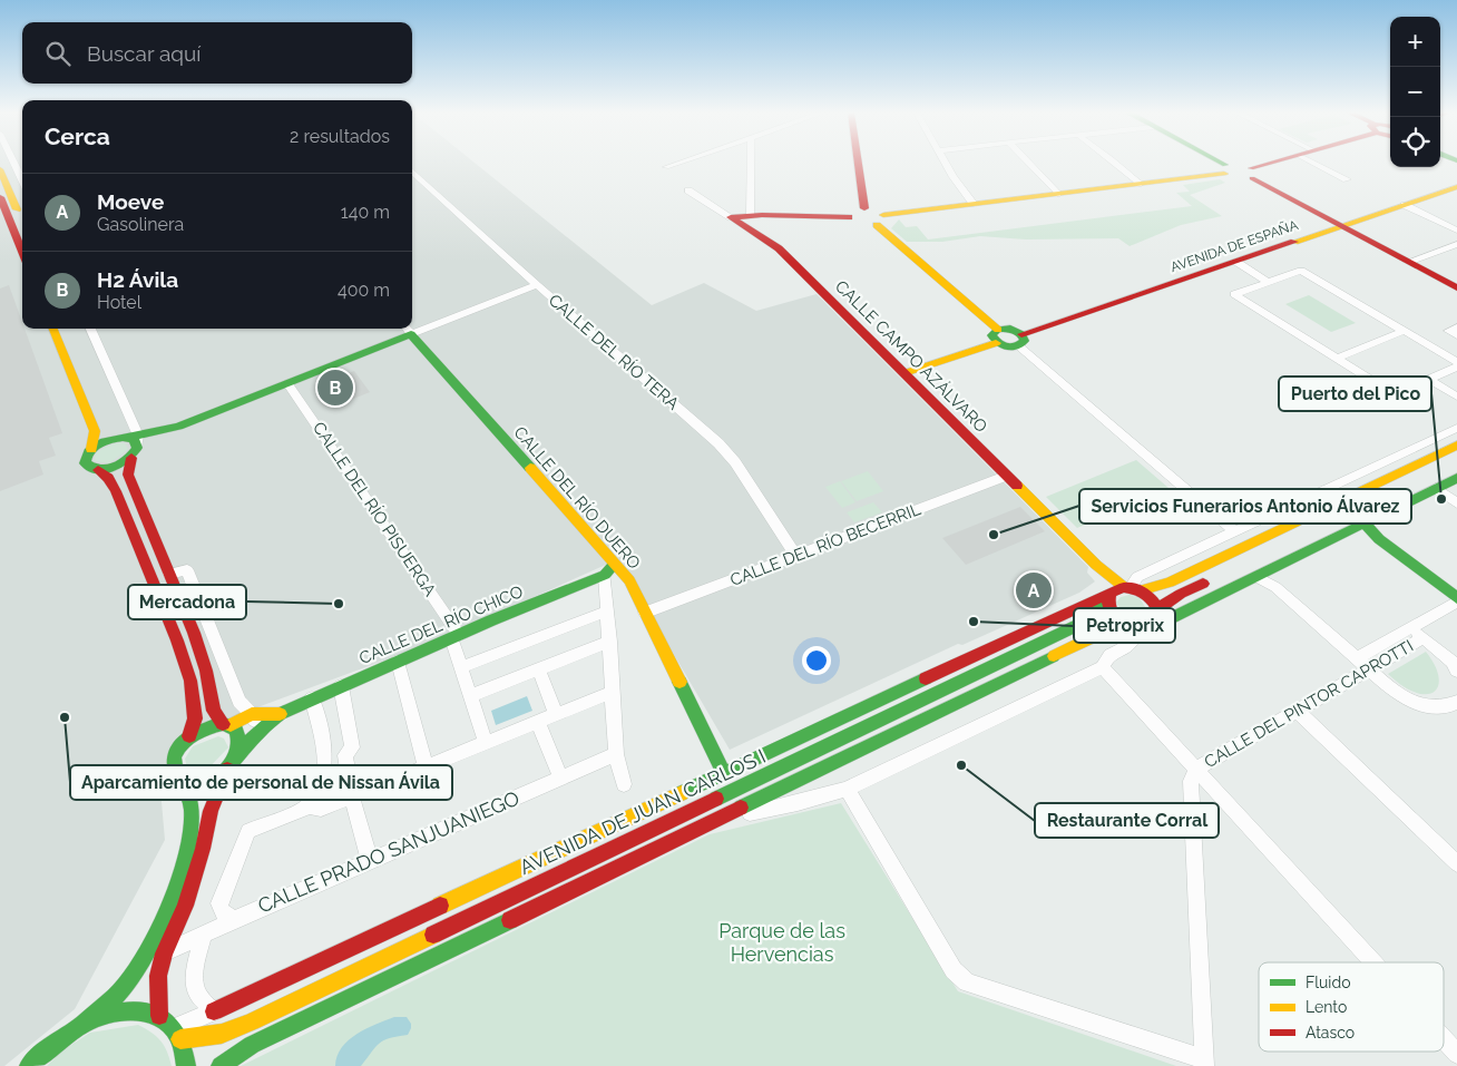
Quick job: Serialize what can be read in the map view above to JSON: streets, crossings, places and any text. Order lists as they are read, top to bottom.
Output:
{
  "streets": {
    "main road": [
      "AVENIDA DE ESPAÑA",
      "CALLE CAMPO AZÁLVARO",
      "CALLE DEL RÍO DUERO",
      "CALLE DEL RÍO CHICO",
      "AVENIDA DE JUAN CARLOS I"
    ],
    "street": [
      "CALLE DEL RÍO TERA",
      "CALLE DEL RÍO PISUERGA",
      "CALLE DEL RÍO BECERRIL",
      "CALLE DEL PINTOR CAPROTTI",
      "CALLE PRADO SANJUANIEGO"
    ]
  },
  "crossings": [
    ["CALLE DEL RÍO TERA", "CALLE DEL RÍO BECERRIL"],
    ["CALLE CAMPO AZÁLVARO", "CALLE DEL RÍO BECERRIL"],
    ["CALLE CAMPO AZÁLVARO", "AVENIDA DE JUAN CARLOS I"],
    ["CALLE DEL RÍO DUERO", "CALLE DEL RÍO BECERRIL"],
    ["CALLE DEL RÍO DUERO", "CALLE DEL RÍO CHICO"],
    ["CALLE DEL RÍO DUERO", "AVENIDA DE JUAN CARLOS I"],
    ["CALLE DEL RÍO PISUERGA", "CALLE DEL RÍO CHICO"]
  ],
  "parks": ["Parque de las Hervencias"],
  "places": [
    "Puerto del Pico",
    "Servicios Funerarios Antonio Álvarez",
    "Mercadona",
    "Petroprix",
    "Aparcamiento de personal de Nissan Ávila",
    "Restaurante Corral"
  ],
  "legend": ["Fluido", "Lento", "Atasco"],
  "page": {
    "map_buttons": ["+", "−"],
    "search": "Buscar aquí",
    "heading": ["Cerca", "2 resultados"],
    "list": [
      {
        "mark": "A",
        "name": "Moeve",
        "note": "Gasolinera",
        "value": "140 m"
      },
      {
        "mark": "B",
        "name": "H2 Ávila",
        "note": "Hotel",
        "value": "400 m"
      }
    ],
    "pins": ["B", "A"]
  }
}
